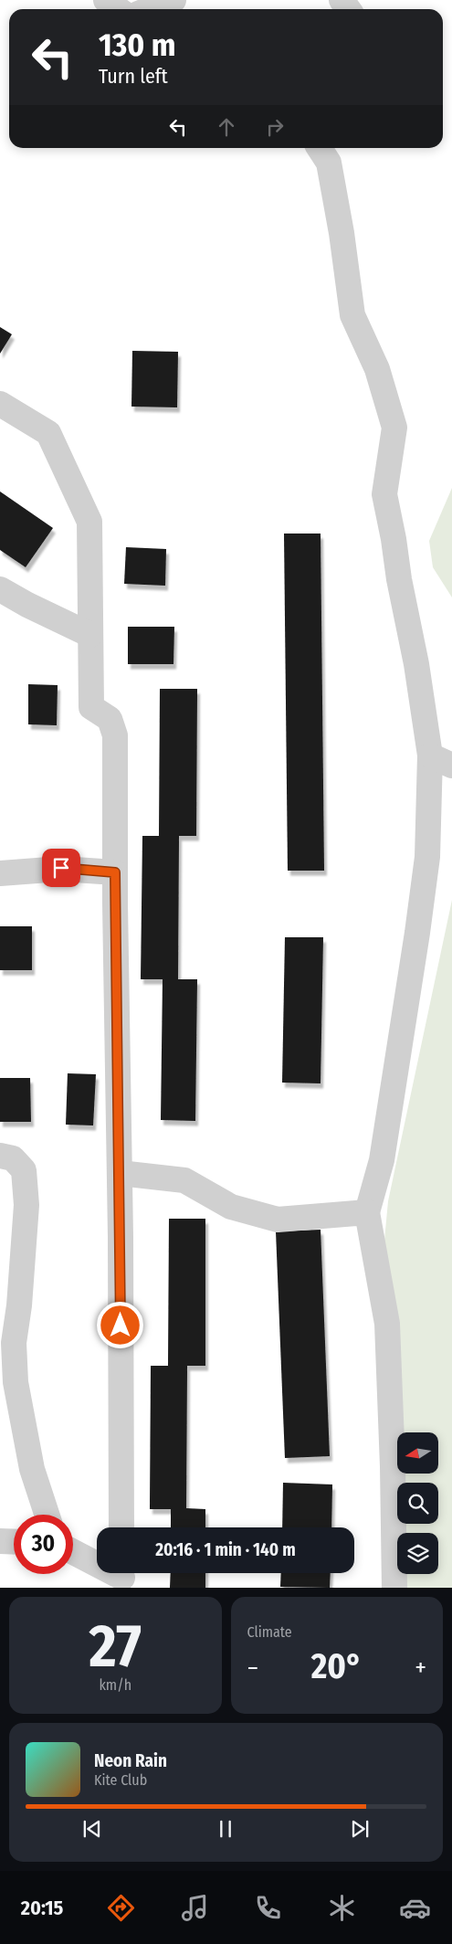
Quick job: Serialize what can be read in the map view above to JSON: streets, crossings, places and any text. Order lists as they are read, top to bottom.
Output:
{
  "north": "left",
  "page": {
    "turn": ["130 m", "Turn left"],
    "limit": "30",
    "trip": "20:16 · 1 min · 140 m",
    "tile": [
      ["27", "km/h"],
      "Climate"
    ],
    "heat": ["−", "20°", "+"],
    "song": ["Neon Rain", "Kite Club"],
    "tabs": "20:15"
  }
}
